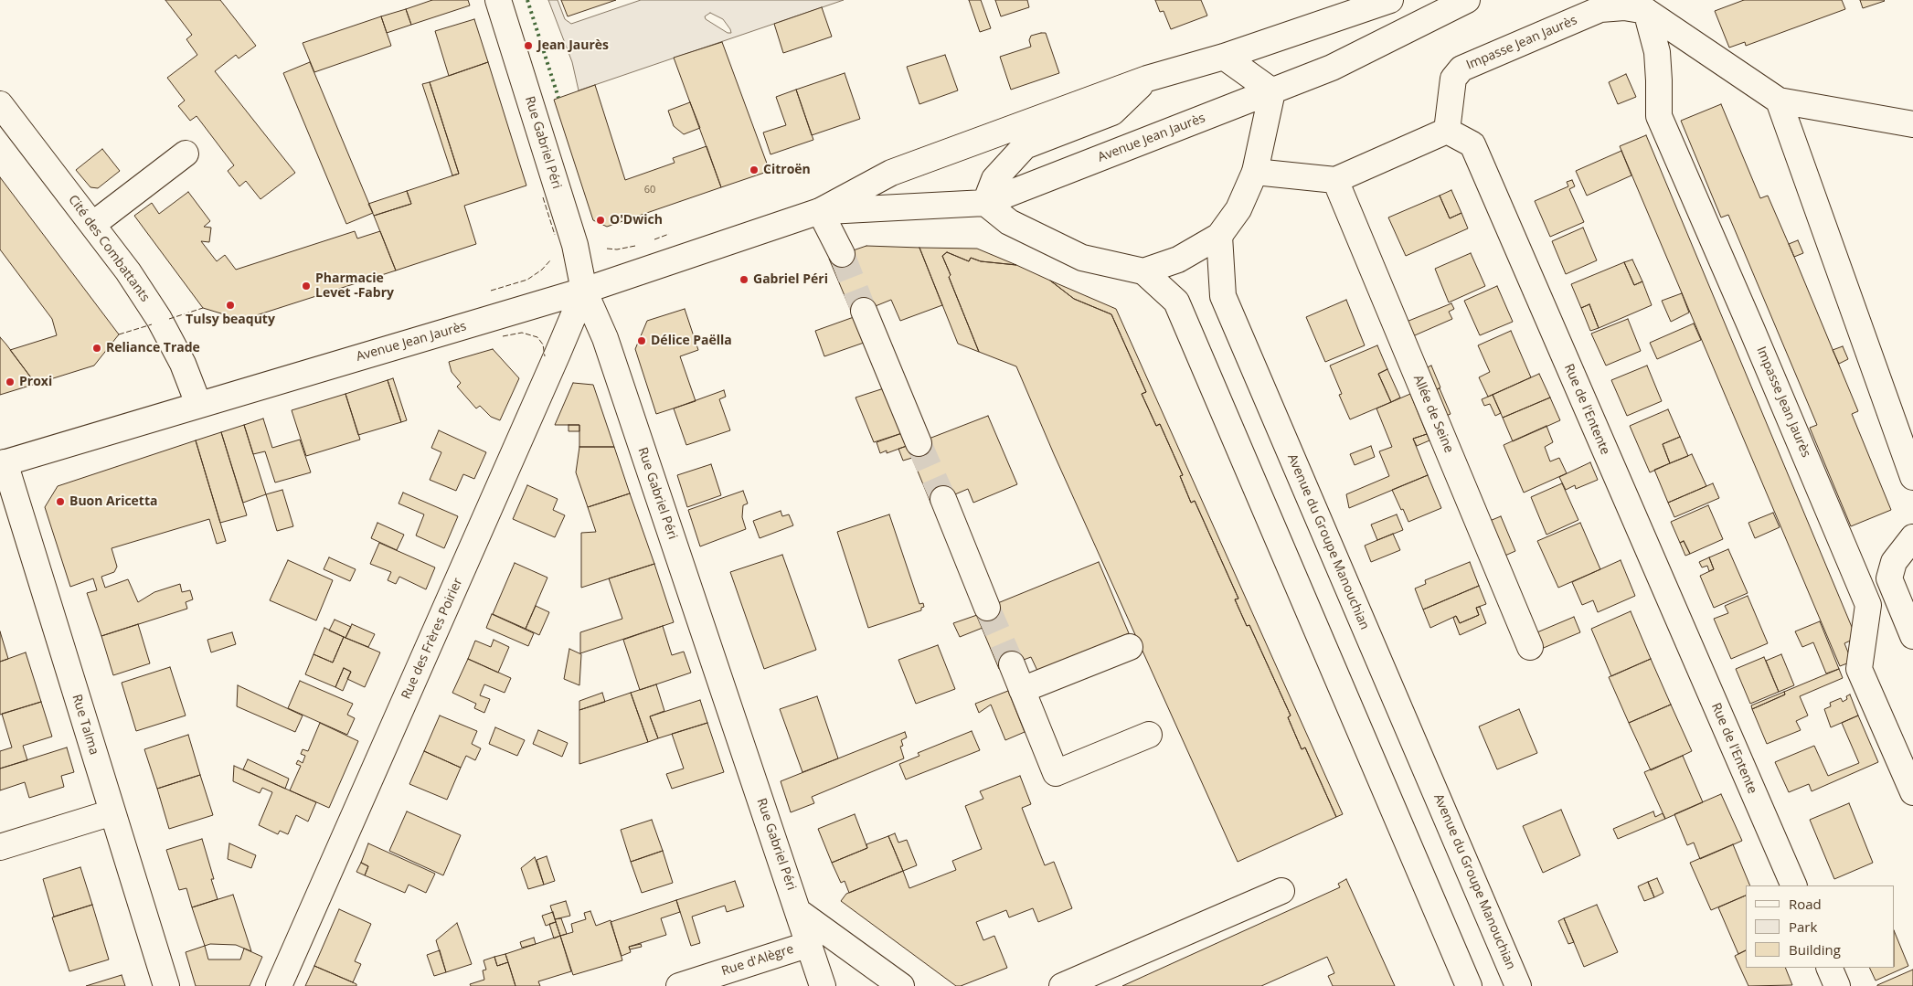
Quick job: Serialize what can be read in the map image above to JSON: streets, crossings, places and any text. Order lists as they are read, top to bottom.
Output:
{
  "streets": {
    "street": [
      "Impasse Jean Jaurès",
      "Avenue Jean Jaurès",
      "Rue Gabriel Péri",
      "Cité des Combattants",
      "Rue de l'Entente",
      "Allée de Seine",
      "Avenue du Groupe Manouchian",
      "Rue des Frères Poirier",
      "Rue Talma",
      "Rue d'Alègre"
    ]
  },
  "crossings": [
    ["Impasse Jean Jaurès", "Rue de l'Entente"],
    ["Avenue Jean Jaurès", "Rue Gabriel Péri"],
    ["Avenue Jean Jaurès", "Cité des Combattants"],
    ["Avenue Jean Jaurès", "Rue des Frères Poirier"],
    ["Avenue Jean Jaurès", "Rue Talma"],
    ["Rue Gabriel Péri", "Rue des Frères Poirier"],
    ["Rue Gabriel Péri", "Rue d'Alègre"]
  ],
  "places": [
    "Jean Jaurès",
    "Citroën",
    "O'Dwich",
    "Gabriel Péri",
    "Pharmacie Levet -Fabry",
    "Tulsy beaquty",
    "Délice Paëlla",
    "Reliance Trade",
    "Proxi",
    "Buon Aricetta"
  ],
  "house_numbers": ["60"],
  "legend": ["Road", "Park", "Building"]
}
